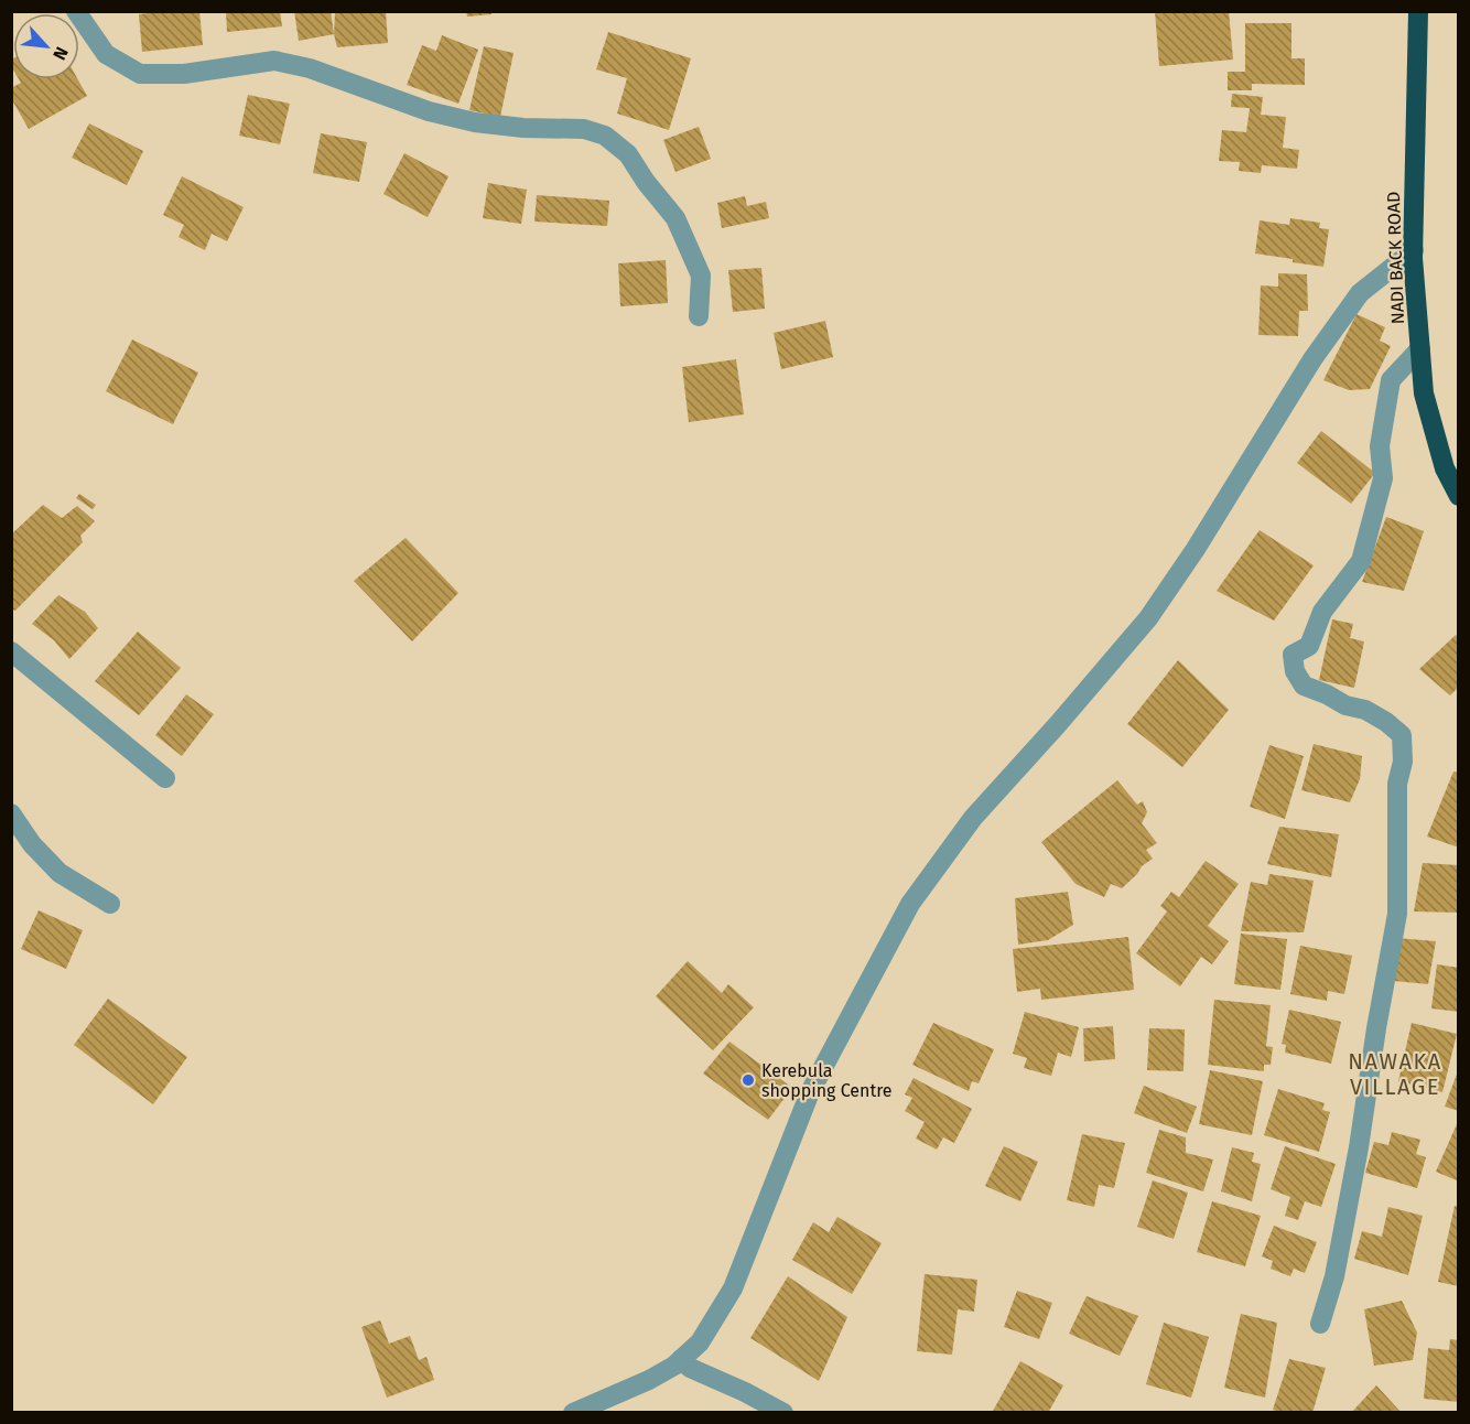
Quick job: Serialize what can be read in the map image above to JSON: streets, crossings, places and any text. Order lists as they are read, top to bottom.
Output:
{
  "streets": {
    "highway": ["NADI BACK ROAD"]
  },
  "districts": ["NAWAKA VILLAGE"],
  "places": ["Kerebula shopping Centre"],
  "north": "bottom right"
}
